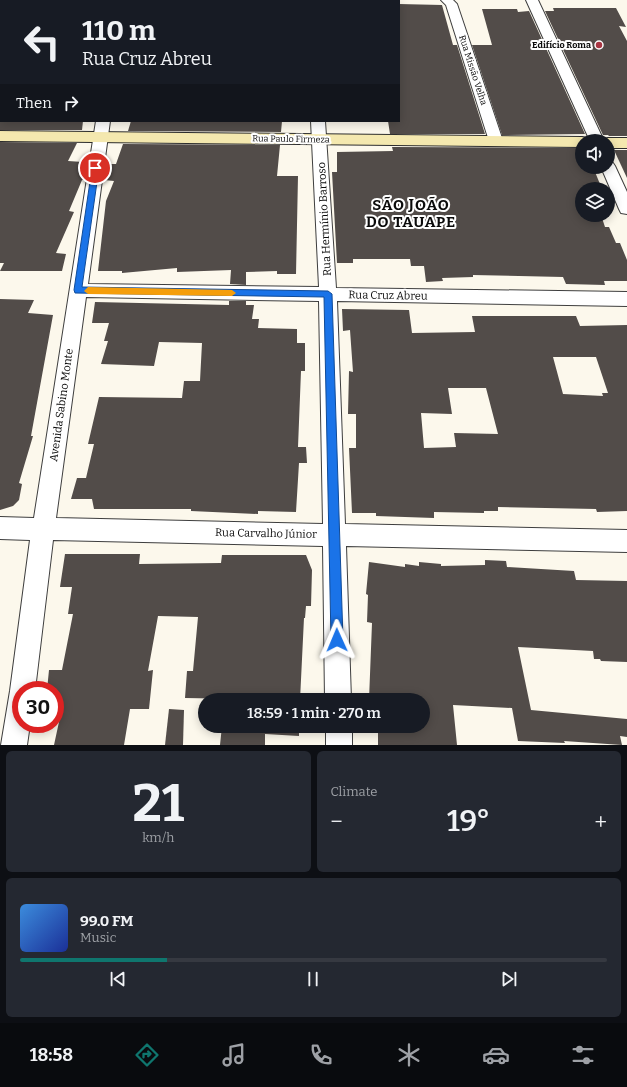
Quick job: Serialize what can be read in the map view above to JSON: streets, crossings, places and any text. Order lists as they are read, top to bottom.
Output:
{
  "streets": {
    "street": [
      "Rua Missão Velha",
      "Rua Paulo Firmeza",
      "Rua Hermínio Barroso",
      "Rua Cruz Abreu",
      "Avenida Sabino Monte",
      "Rua Carvalho Júnior"
    ]
  },
  "crossings": [
    ["Rua Missão Velha", "Rua Paulo Firmeza"],
    ["Rua Paulo Firmeza", "Rua Hermínio Barroso"],
    ["Rua Paulo Firmeza", "Avenida Sabino Monte"],
    ["Rua Hermínio Barroso", "Rua Cruz Abreu"],
    ["Rua Hermínio Barroso", "Rua Carvalho Júnior"],
    ["Rua Cruz Abreu", "Avenida Sabino Monte"],
    ["Avenida Sabino Monte", "Rua Carvalho Júnior"]
  ],
  "districts": ["SÃO JOÃO DO TAUAPE"],
  "places": ["Edifício Roma"],
  "page": {
    "turn": ["110 m", "Rua Cruz Abreu"],
    "then": "Then",
    "limit": "30",
    "trip": "18:59 · 1 min · 270 m",
    "tile": [
      ["21", "km/h"],
      "Climate"
    ],
    "heat": ["−", "19°", "+"],
    "song": ["99.0 FM", "Music"],
    "tabs": "18:58"
  }
}
